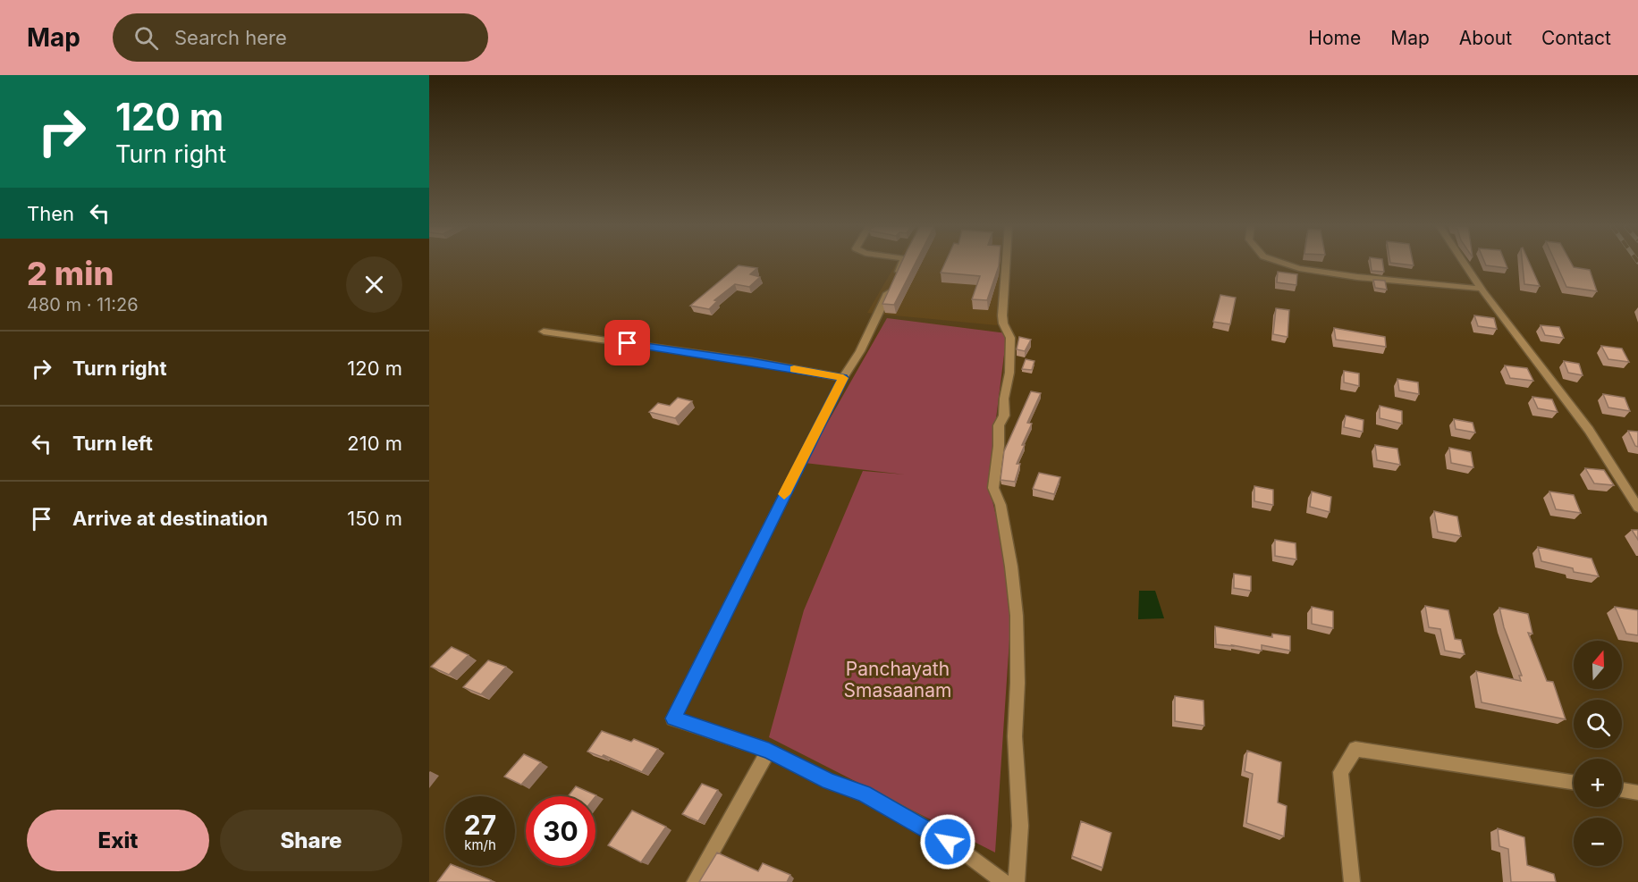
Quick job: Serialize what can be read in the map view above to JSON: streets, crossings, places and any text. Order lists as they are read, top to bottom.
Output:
{
  "parks": ["Panchayath Smasaanam"],
  "north": "top",
  "page": {
    "header": "Map",
    "search": "Search here",
    "nav": [
      "Home",
      "Map",
      "About",
      "Contact"
    ],
    "turn": ["120 m", "Turn right"],
    "then": "Then",
    "heading": ["2 min", "480 m · 11:26"],
    "list": [
      {
        "name": "Turn right",
        "value": "120 m"
      },
      {
        "name": "Turn left",
        "value": "210 m"
      },
      {
        "name": "Arrive at destination",
        "value": "150 m"
      }
    ],
    "map_buttons": ["+", "−"],
    "speed": "27 km/h",
    "limit": "30",
    "buttons": ["Exit", "Share"]
  }
}
